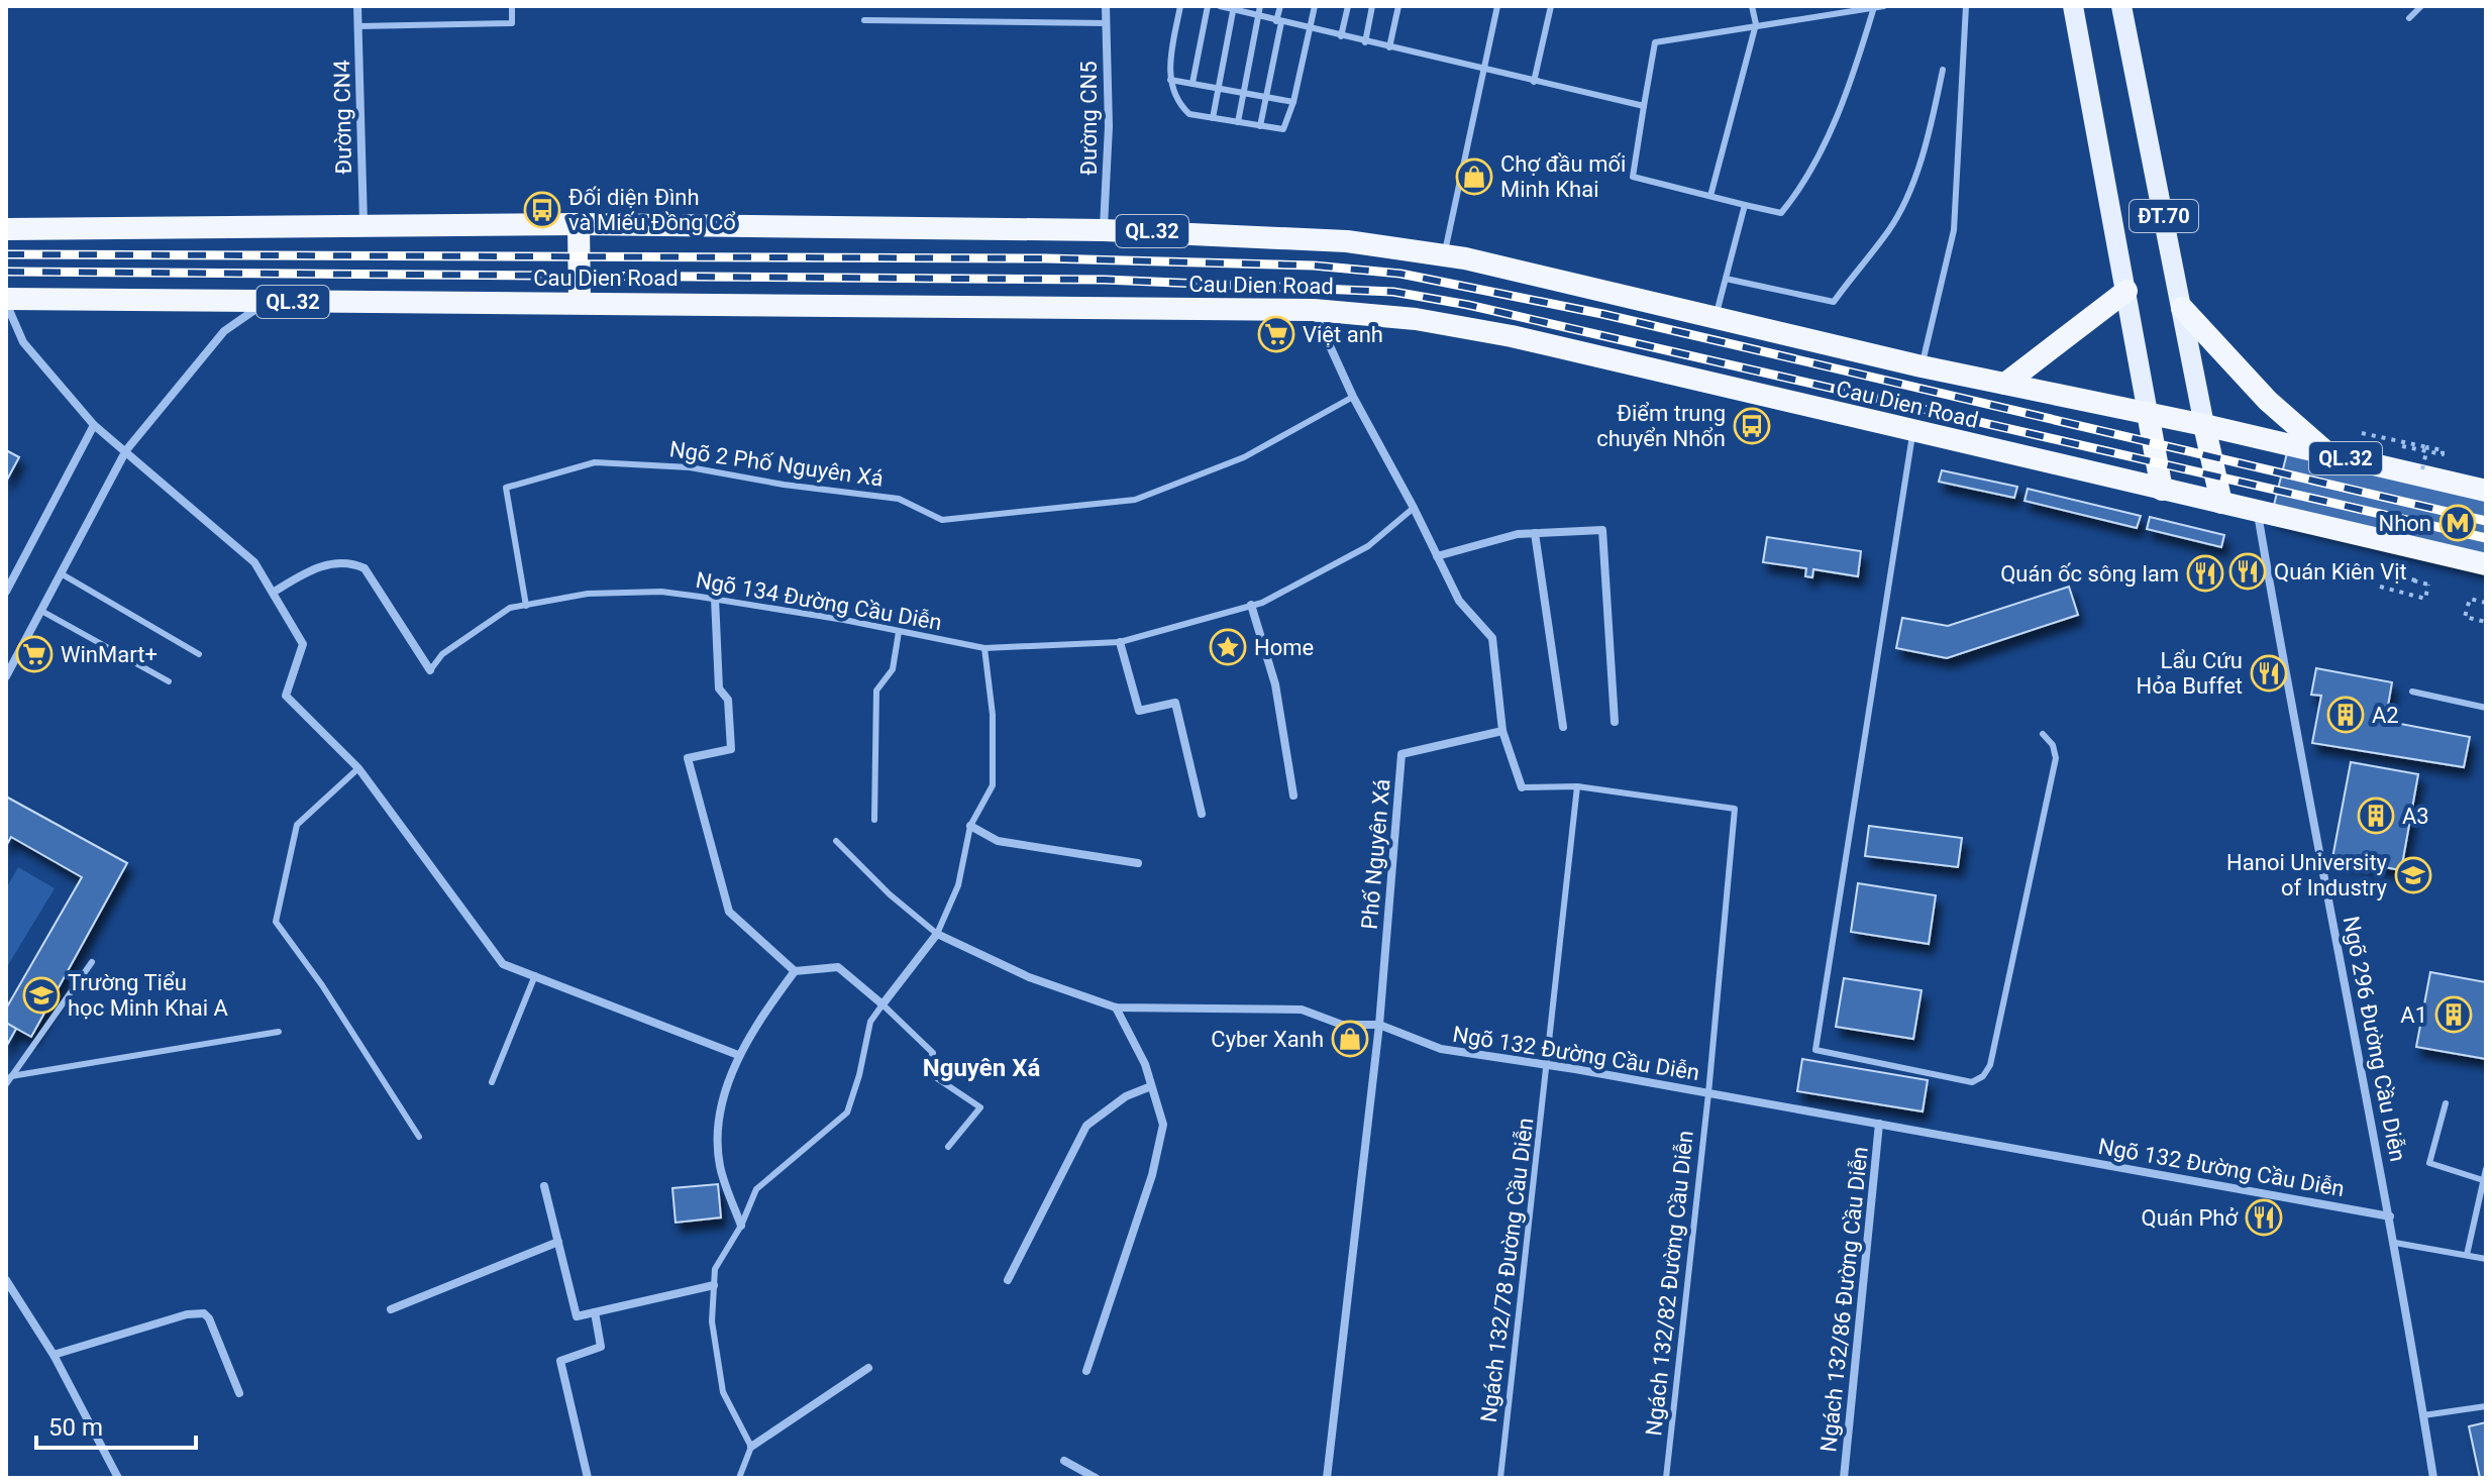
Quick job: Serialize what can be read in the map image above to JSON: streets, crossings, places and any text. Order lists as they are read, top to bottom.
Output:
{
  "streets": {
    "highway": ["ĐT.70", "QL.32", "Cau Dien Road"],
    "street": [
      "Đường CN4",
      "Đường CN5",
      "Ngõ 134 Đường Cầu Diễn",
      "Phố Nguyên Xá",
      "Ngõ 296 Đường Cầu Diễn",
      "Ngõ 132 Đường Cầu Diễn",
      "Ngách 132/86 Đường Cầu Diễn"
    ],
    "lane": ["Ngõ 2 Phố Nguyên Xá", "Ngách 132/78 Đường Cầu Diễn", "Ngách 132/82 Đường Cầu Diễn"]
  },
  "crossings": [
    ["Đường CN4", "Cau Dien Road"],
    ["Đường CN5", "Cau Dien Road"],
    ["ĐT.70", "Cau Dien Road"],
    ["Cau Dien Road", "Ngõ 296 Đường Cầu Diễn"],
    ["Ngõ 2 Phố Nguyên Xá", "Ngõ 134 Đường Cầu Diễn"],
    ["Phố Nguyên Xá", "Ngõ 132 Đường Cầu Diễn"],
    ["Ngõ 296 Đường Cầu Diễn", "Ngõ 132 Đường Cầu Diễn"],
    ["Ngõ 132 Đường Cầu Diễn", "Ngách 132/78 Đường Cầu Diễn"],
    ["Ngõ 132 Đường Cầu Diễn", "Ngách 132/82 Đường Cầu Diễn"],
    ["Ngõ 132 Đường Cầu Diễn", "Ngách 132/86 Đường Cầu Diễn"],
    ["Ngách 132/78 Đường Cầu Diễn", "Ngách 132/82 Đường Cầu Diễn"]
  ],
  "districts": ["Nguyên Xá"],
  "places": {
    "shop": ["Chợ đầu mối Minh Khai", "Cyber Xanh"],
    "bus stop": ["Đối diện Đình và Miếu Đồng Cổ", "Điểm trung chuyển Nhổn"],
    "supermarket": ["Việt anh", "WinMart+"],
    "metro station": ["Nhon"],
    "restaurant": [
      "Quán Kiên Vịt",
      "Quán ốc sông lam",
      "Lẩu Cứu Hỏa Buffet",
      "Quán Phở"
    ],
    "place": ["Home"],
    "building": ["A2", "A3", "A1"],
    "school or university": ["Hanoi University of Industry", "Trường Tiểu học Minh Khai A"]
  },
  "scale_bar": "50 m"
}
